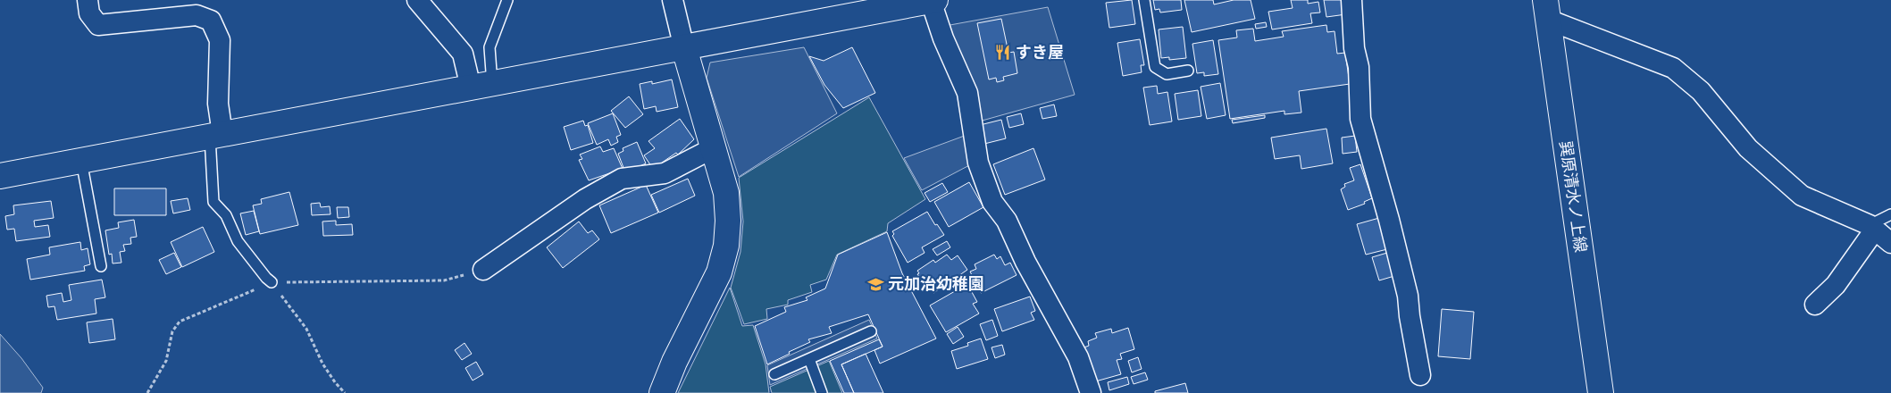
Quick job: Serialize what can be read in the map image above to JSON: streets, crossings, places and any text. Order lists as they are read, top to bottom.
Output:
{
  "streets": {
    "street": ["巽原清水ノ上線"]
  },
  "places": {
    "restaurant": ["すき屋"],
    "school or university": ["元加治幼稚園"]
  }
}
